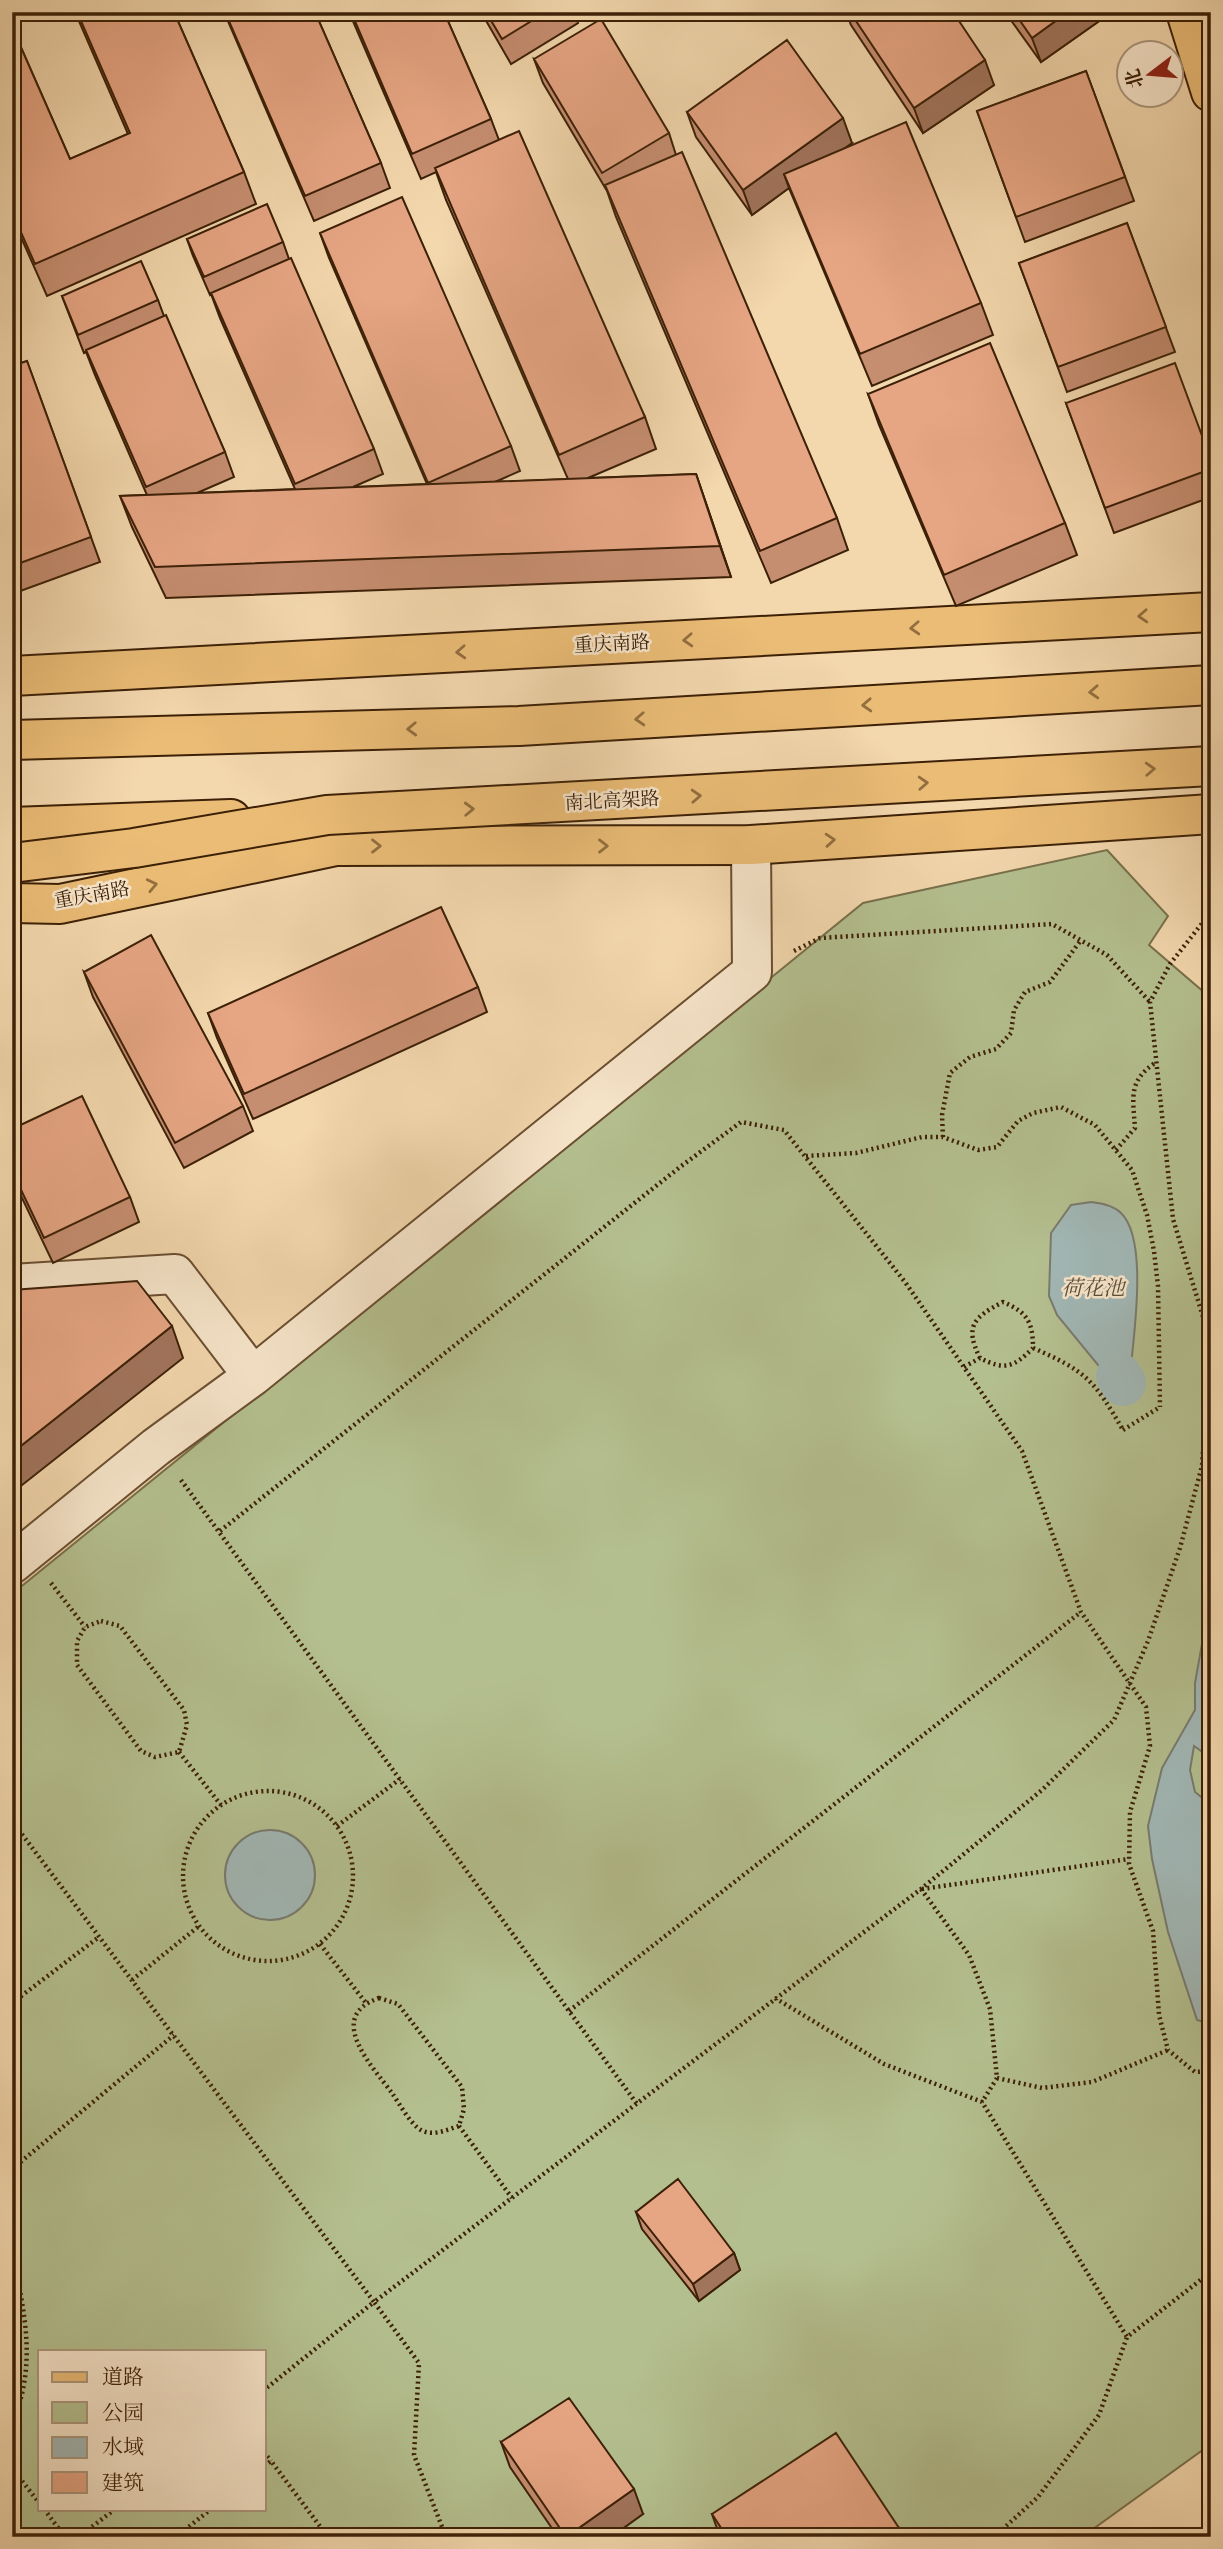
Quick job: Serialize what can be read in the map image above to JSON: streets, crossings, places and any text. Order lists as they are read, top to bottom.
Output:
{
  "streets": {
    "main road": ["重庆南路", "南北高架路"]
  },
  "crossings": [
    ["重庆南路", "南北高架路"]
  ],
  "water": ["荷花池"],
  "legend": [
    "道路",
    "公园",
    "水域",
    "建筑"
  ],
  "north": "left"
}
